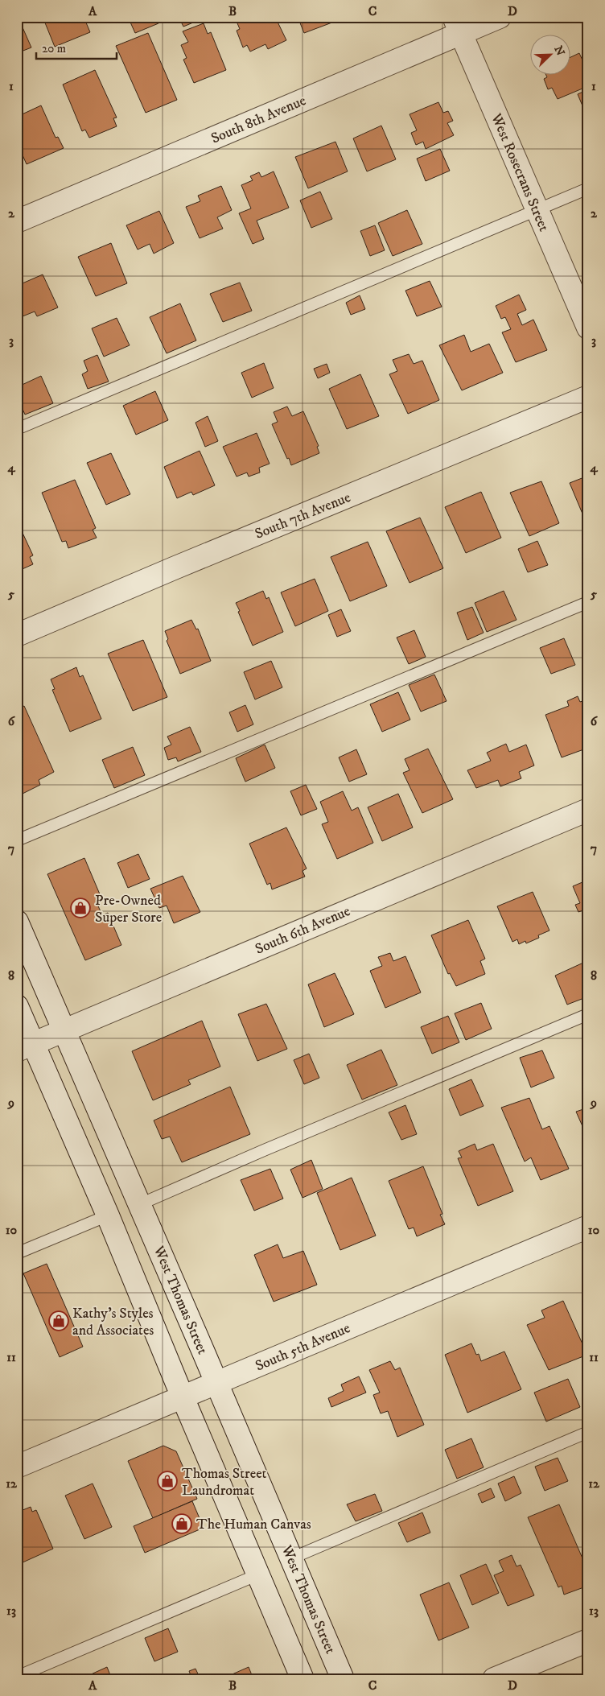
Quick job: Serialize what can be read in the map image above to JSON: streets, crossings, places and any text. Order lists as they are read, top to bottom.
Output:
{
  "streets": {
    "street": [
      "South 8th Avenue",
      "West Rosecrans Street",
      "South 7th Avenue",
      "South 6th Avenue",
      "West Thomas Street",
      "South 5th Avenue"
    ]
  },
  "crossings": [
    ["South 8th Avenue", "West Rosecrans Street"],
    ["South 6th Avenue", "West Thomas Street"],
    ["West Thomas Street", "South 5th Avenue"]
  ],
  "places": {
    "shop": [
      "Pre-Owned Super Store",
      "Kathy's Styles and Associates",
      "Thomas Street Laundromat",
      "The Human Canvas"
    ]
  },
  "scale_bar": "20 m",
  "north": "top right",
  "grid": {
    "columns": [
      "A",
      "B",
      "C",
      "D"
    ],
    "rows": [
      "1",
      "2",
      "3",
      "4",
      "5",
      "6",
      "7",
      "8",
      "9",
      "10",
      "11",
      "12",
      "13"
    ]
  }
}
